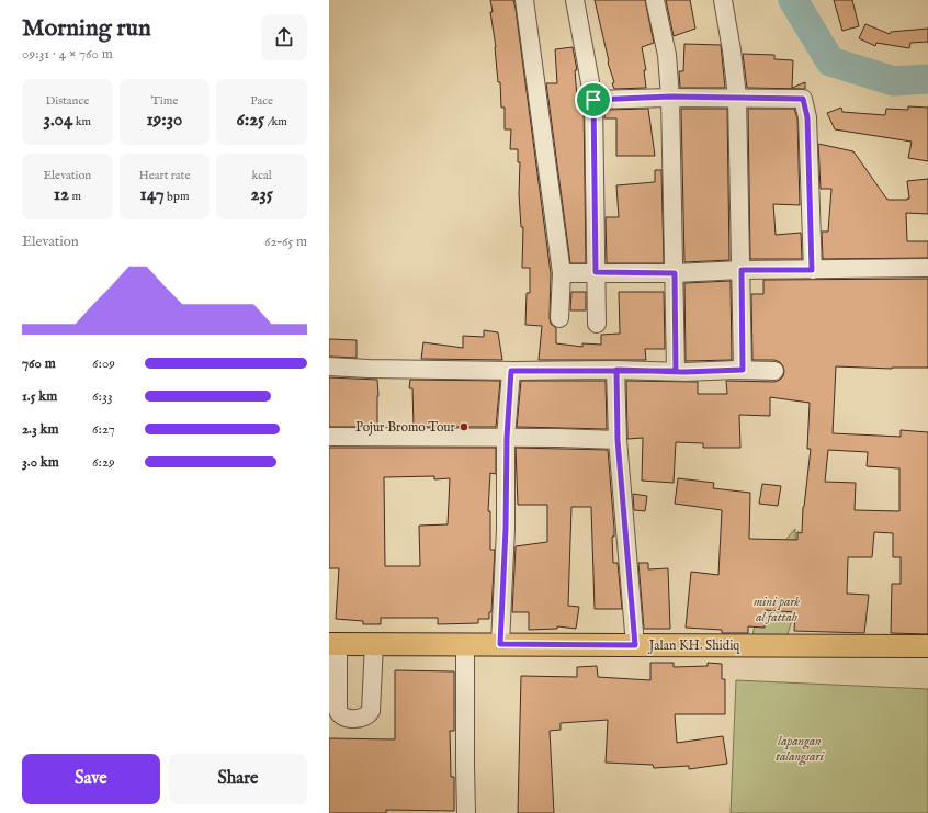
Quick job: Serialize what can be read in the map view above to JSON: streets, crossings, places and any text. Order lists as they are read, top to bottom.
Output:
{
  "streets": {
    "main road": ["Jalan KH. Shidiq"]
  },
  "parks": ["mini park al fattah", "lapangan talangsari"],
  "places": ["Pojur Bromo Tour"],
  "page": {
    "heading": ["Morning run", "09:31 · 4 × 760 m"],
    "stats": [
      ["Distance", "3.04 km"],
      ["Time", "19:30"],
      ["Pace", "6:25 /km"],
      ["Elevation", "12 m"],
      ["Heart rate", "147 bpm"],
      ["kcal", "235"]
    ],
    "chart": ["Elevation", "62–65 m"],
    "list": [
      {
        "name": "760 m",
        "note": "6:09"
      },
      {
        "name": "1.5 km",
        "note": "6:33"
      },
      {
        "name": "2.3 km",
        "note": "6:27"
      },
      {
        "name": "3.0 km",
        "note": "6:29"
      }
    ],
    "buttons": ["Save", "Share"]
  }
}
